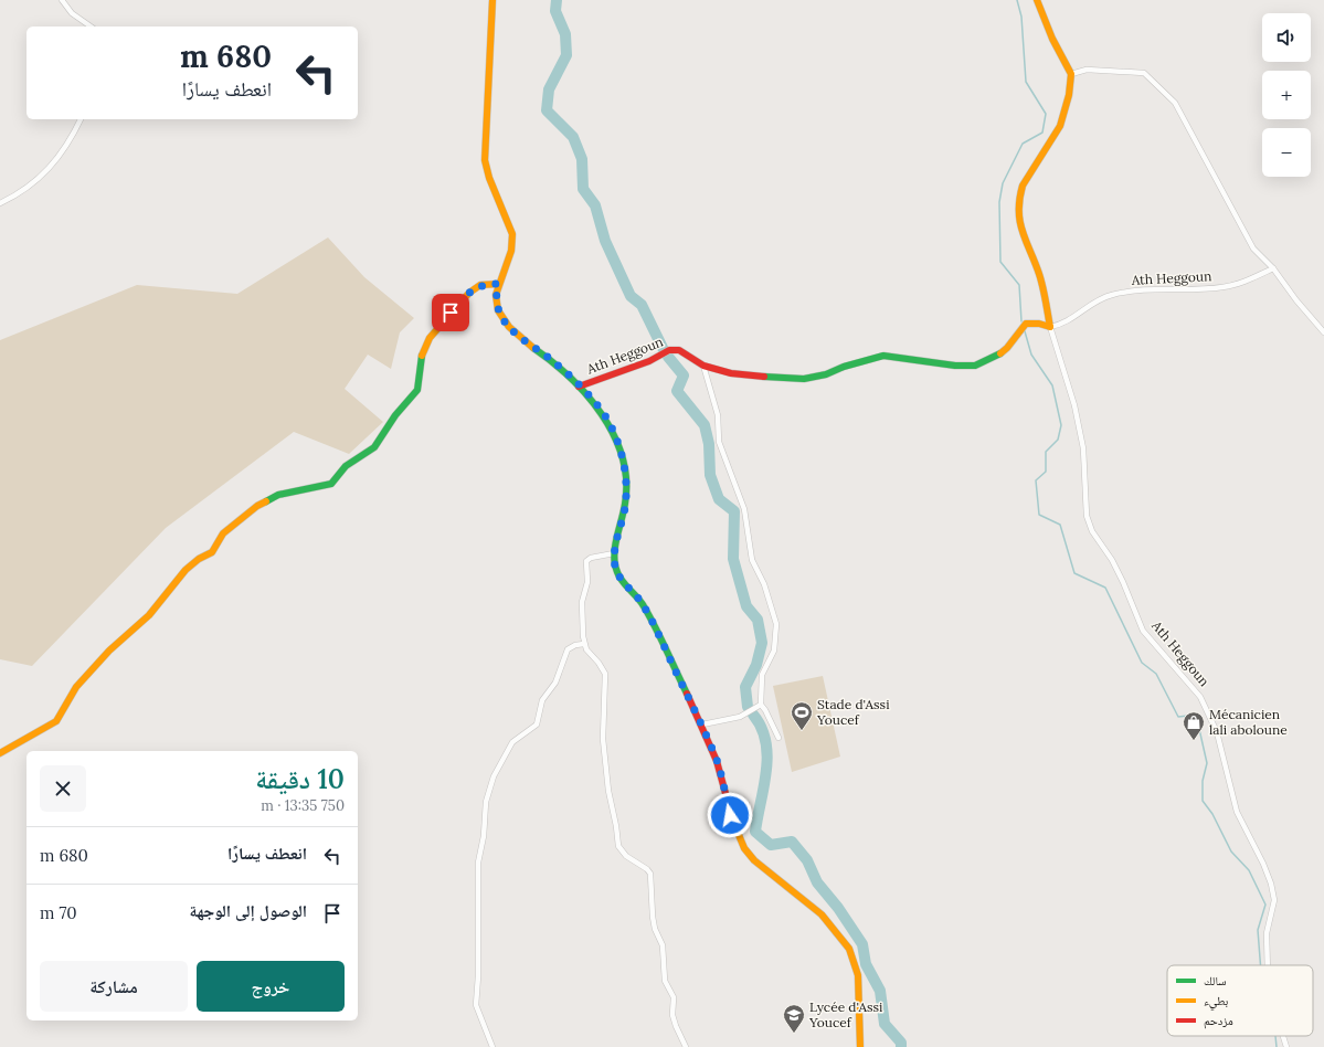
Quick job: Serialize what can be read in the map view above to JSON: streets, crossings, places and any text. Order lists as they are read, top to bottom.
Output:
{
  "streets": {
    "street": ["Ath Heggoun"]
  },
  "places": {
    "sports": ["Stade d'Assi Youcef"],
    "shop": ["Mécanicien lali aboloune"],
    "school or university": ["Lycée d'Assi Youcef"]
  },
  "legend": ["سالك", "بطيء", "مزدحم"],
  "page": {
    "map_buttons": ["+", "−"],
    "turn": ["680 m", "انعطف يسارًا"],
    "heading": ["10 دقيقة", "750 m · 13:35"],
    "list": [
      {
        "name": "انعطف يسارًا",
        "value": "680 m"
      },
      {
        "name": "الوصول إلى الوجهة",
        "value": "70 m"
      }
    ],
    "buttons": ["خروج", "مشاركة"]
  }
}
